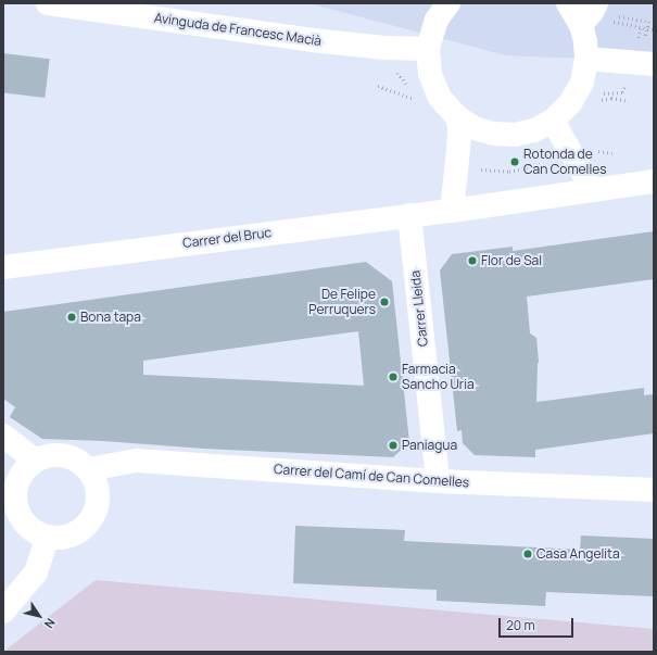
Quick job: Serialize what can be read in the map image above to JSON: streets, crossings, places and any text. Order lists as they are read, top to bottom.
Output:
{
  "streets": {
    "street": [
      "Avinguda de Francesc Macià",
      "Carrer del Bruc",
      "Carrer Lleida",
      "Carrer del Camí de Can Comelles"
    ]
  },
  "crossings": [
    ["Carrer del Bruc", "Carrer Lleida"],
    ["Carrer Lleida", "Carrer del Camí de Can Comelles"]
  ],
  "places": [
    "Rotonda de Can Comelles",
    "Flor de Sal",
    "De Felipe Perruquers",
    "Bona tapa",
    "Farmacia Sancho Uria",
    "Paniagua",
    "Casa Angelita"
  ],
  "scale_bar": "20 m",
  "north": "bottom right"
}
